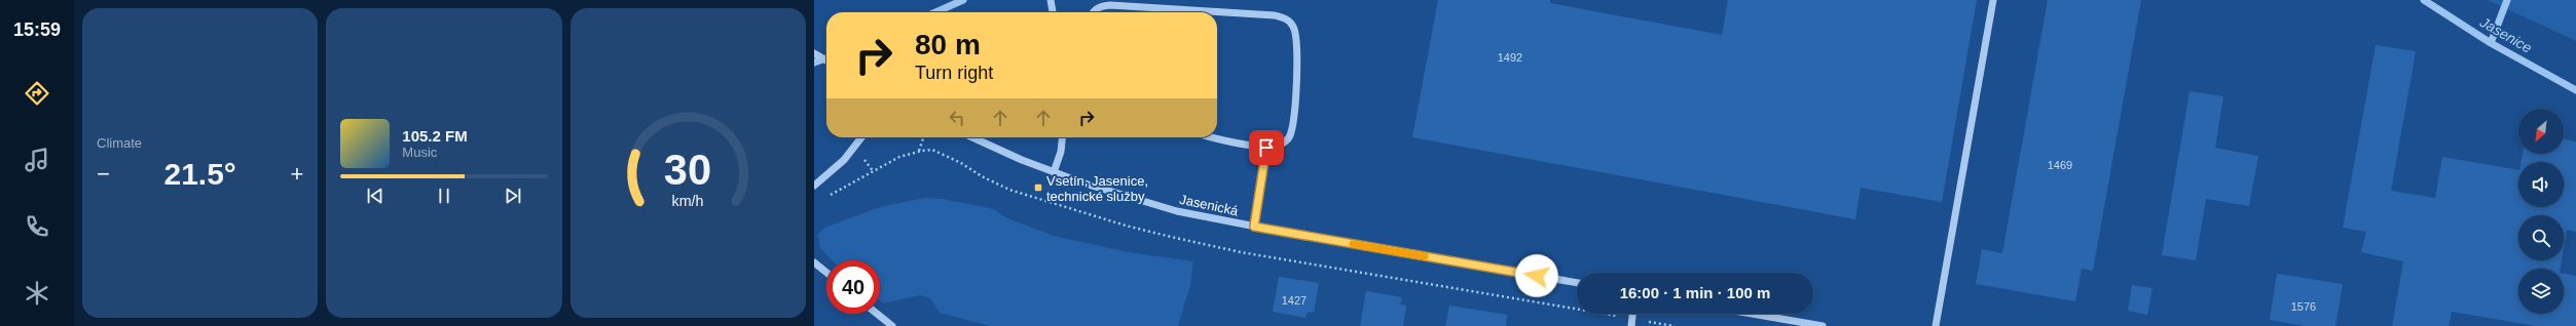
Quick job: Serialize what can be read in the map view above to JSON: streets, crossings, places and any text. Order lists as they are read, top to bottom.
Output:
{
  "streets": {
    "street": ["Jasenická"]
  },
  "water": ["Jasenice"],
  "places": {
    "transit": ["Vsetín, Jasenice, technické služby"]
  },
  "house_numbers": [
    "1492",
    "1469",
    "1427",
    "1576"
  ],
  "north": "bottom left",
  "page": {
    "tabs": "15:59",
    "tile": "Climate",
    "turn": ["80 m", "Turn right"],
    "song": ["105.2 FM", "Music"],
    "heat": ["−", "21.5°", "+"],
    "limit": "40",
    "trip": "16:00 · 1 min · 100 m",
    "gauge": ["30", "km/h"]
  }
}
